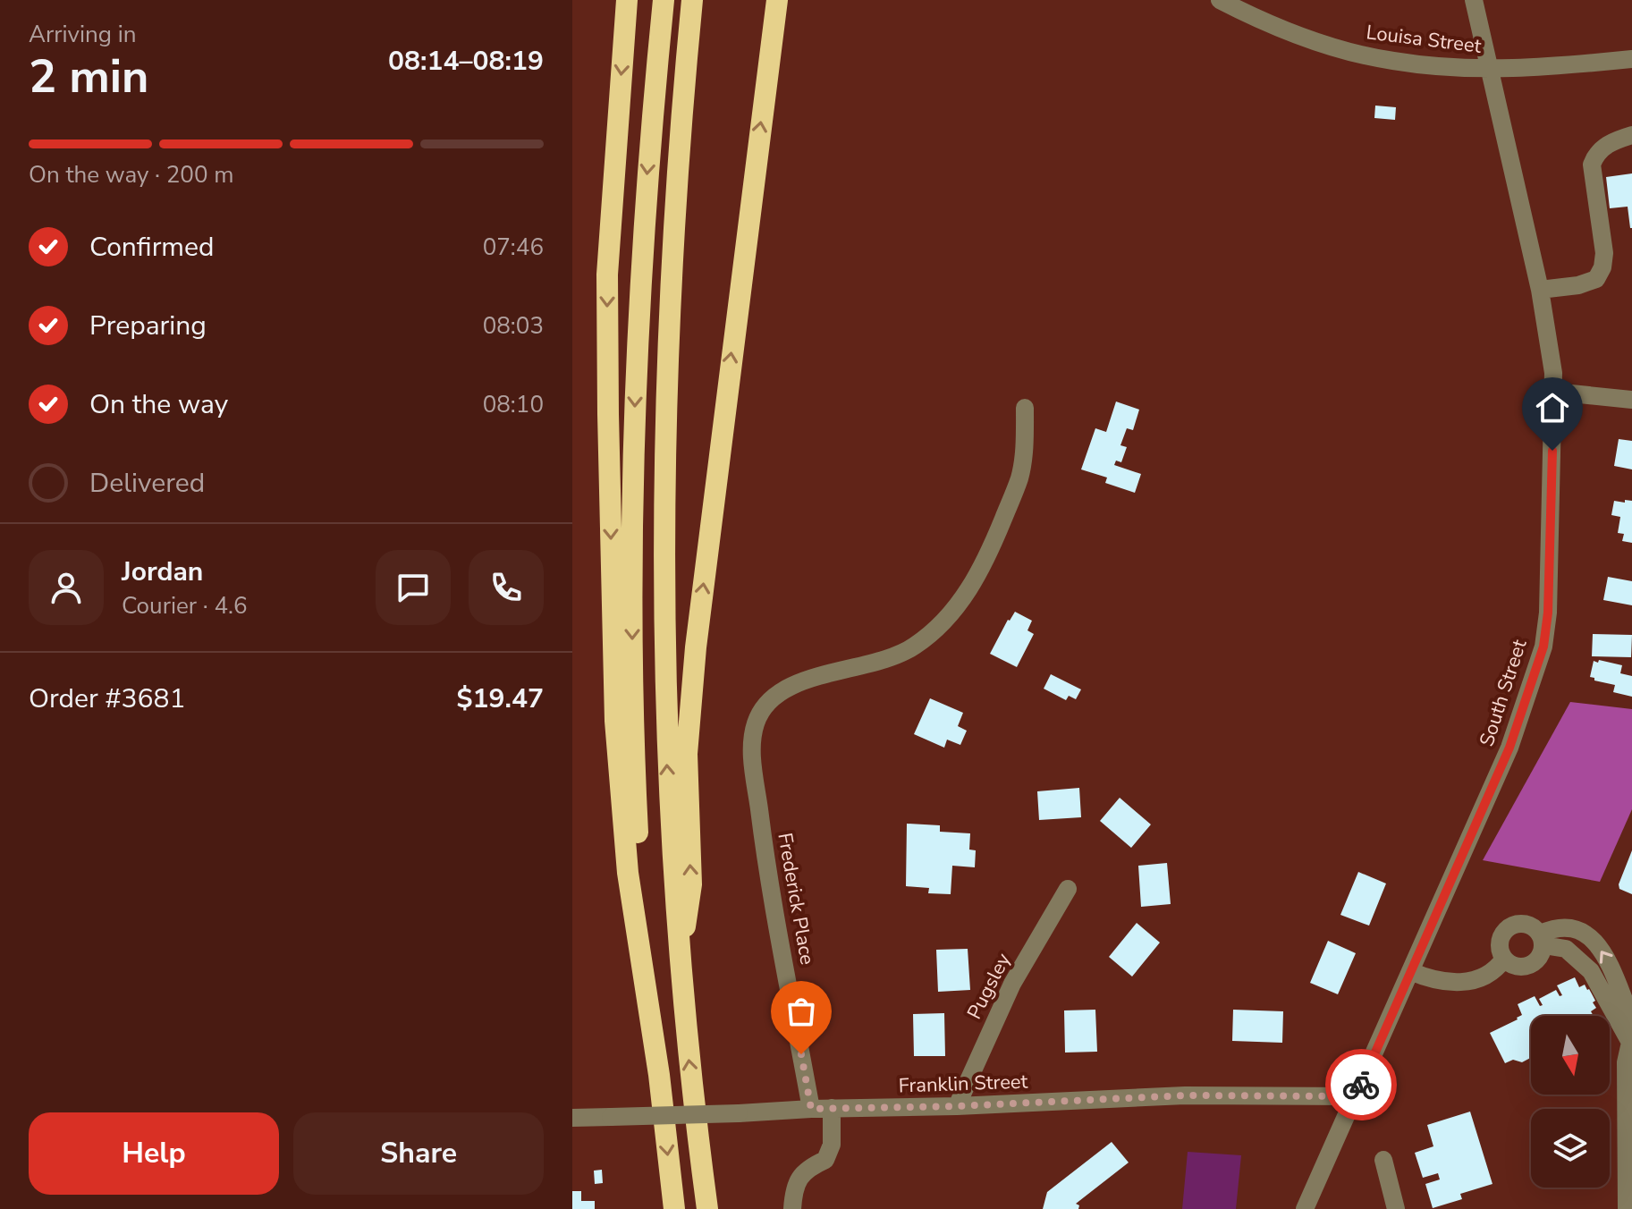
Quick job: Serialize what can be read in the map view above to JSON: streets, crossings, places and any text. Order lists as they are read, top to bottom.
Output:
{
  "streets": {
    "street": [
      "Louisa Street",
      "South Street",
      "Frederick Place",
      "Pugsley",
      "Franklin Street"
    ]
  },
  "crossings": [
    ["Louisa Street", "South Street"],
    ["South Street", "Franklin Street"],
    ["Frederick Place", "Franklin Street"],
    ["Pugsley", "Franklin Street"]
  ],
  "north": "bottom",
  "page": {
    "heading": ["2 min", "Arriving in", "08:14–08:19"],
    "panel": [
      "Jordan",
      "Courier · 4.6",
      "Order #3681",
      "$19.47"
    ],
    "bar": "On the way · 200 m",
    "list": [
      ["Confirmed", "07:46"],
      ["Preparing", "08:03"],
      ["On the way", "08:10"],
      "Delivered"
    ],
    "buttons": ["Help", "Share"]
  }
}
